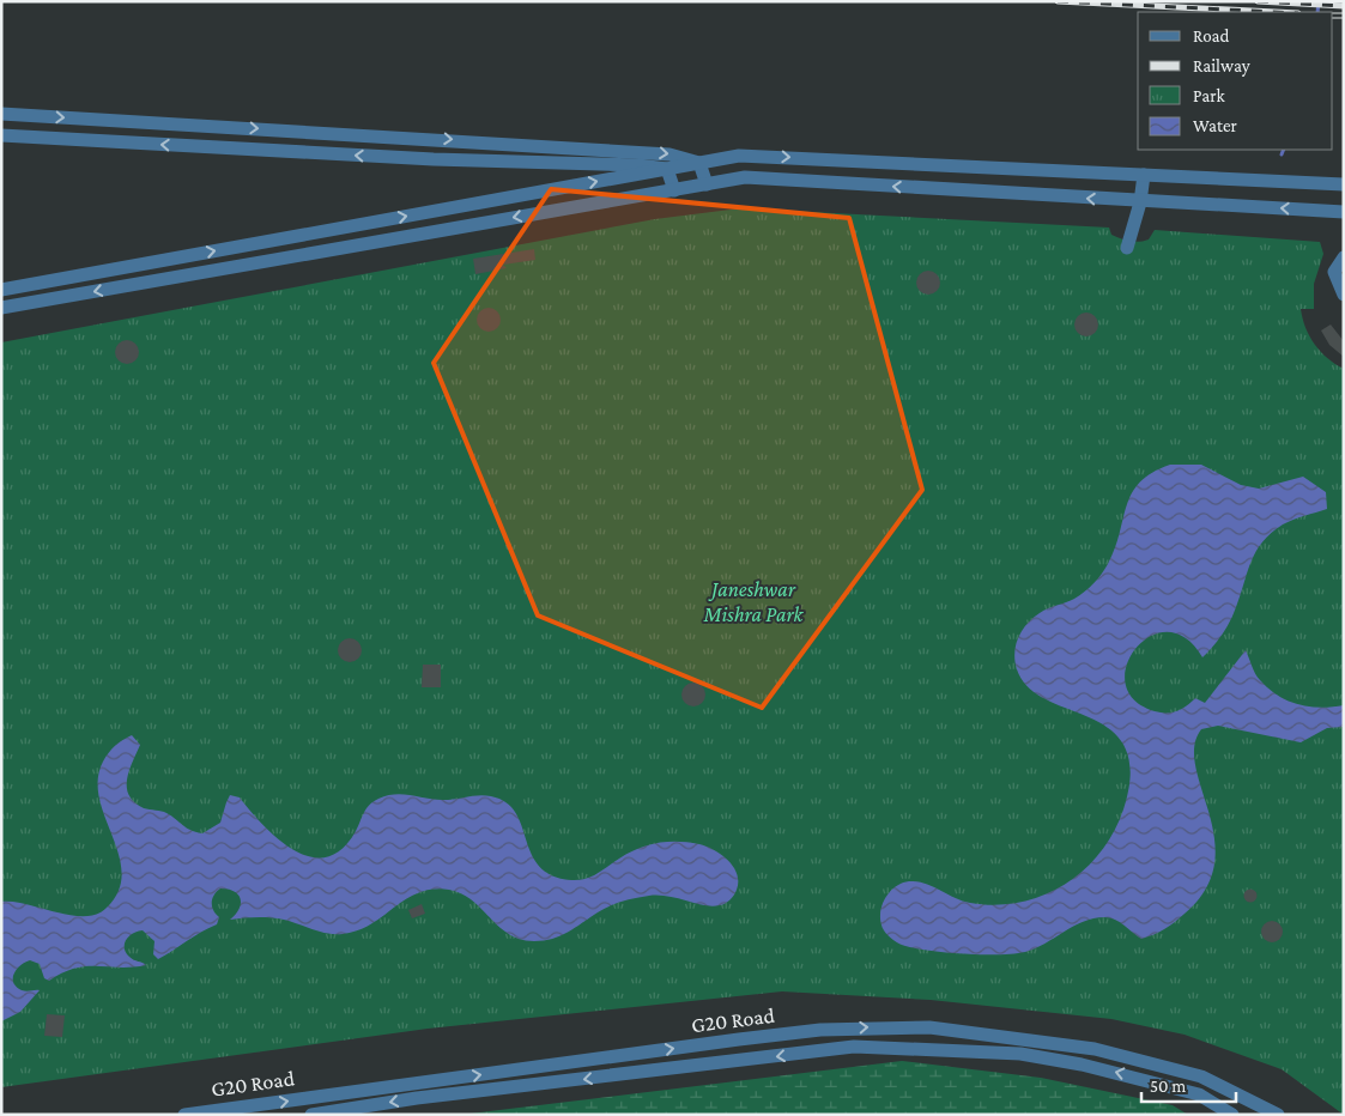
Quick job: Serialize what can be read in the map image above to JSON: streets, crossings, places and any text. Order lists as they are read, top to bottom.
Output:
{
  "streets": {
    "street": ["G20 Road"]
  },
  "parks": ["Janeshwar Mishra Park"],
  "legend": [
    "Road",
    "Railway",
    "Park",
    "Water"
  ],
  "scale_bar": "50 m"
}
